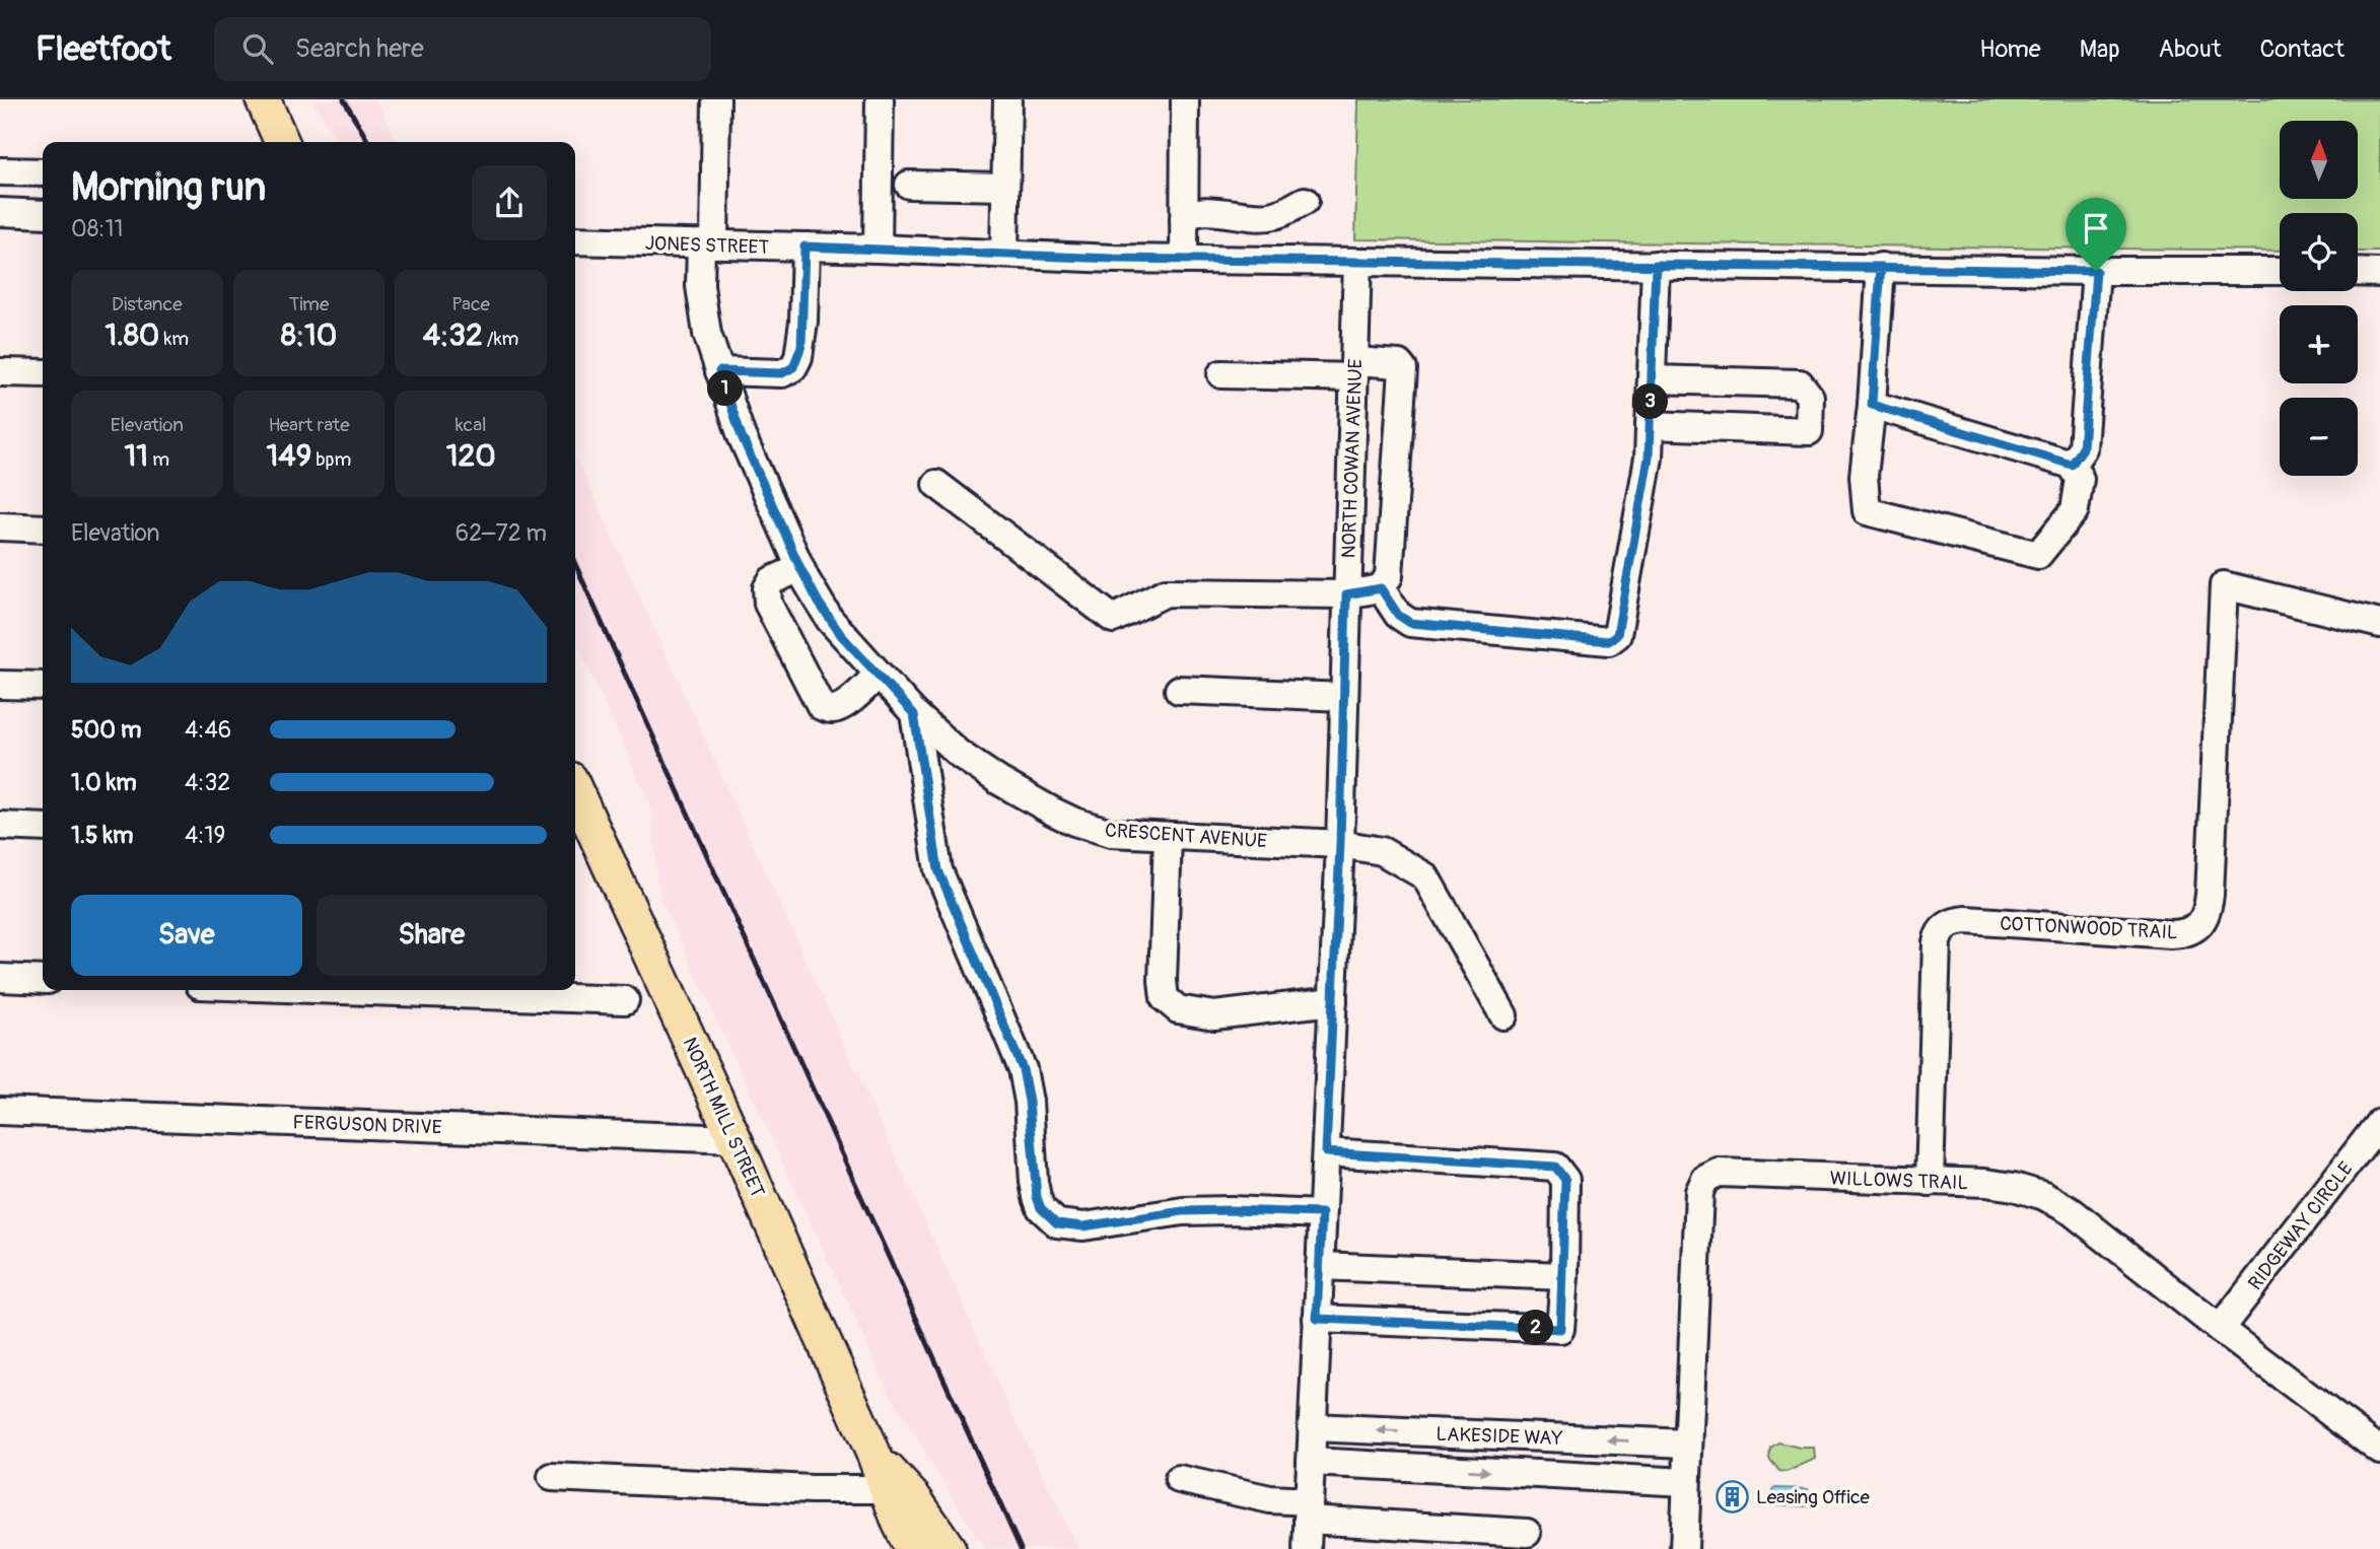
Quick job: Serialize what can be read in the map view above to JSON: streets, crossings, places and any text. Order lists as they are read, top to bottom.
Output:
{
  "streets": {
    "main road": ["NORTH MILL STREET"],
    "street": [
      "JONES STREET",
      "NORTH COWAN AVENUE",
      "CRESCENT AVENUE",
      "COTTONWOOD TRAIL",
      "FERGUSON DRIVE",
      "WILLOWS TRAIL",
      "RIDGEWAY CIRCLE",
      "LAKESIDE WAY"
    ]
  },
  "crossings": [
    ["JONES STREET", "NORTH COWAN AVENUE"],
    ["JONES STREET", "CRESCENT AVENUE"],
    ["NORTH COWAN AVENUE", "CRESCENT AVENUE"],
    ["NORTH COWAN AVENUE", "LAKESIDE WAY"],
    ["COTTONWOOD TRAIL", "WILLOWS TRAIL"],
    ["NORTH MILL STREET", "FERGUSON DRIVE"],
    ["WILLOWS TRAIL", "RIDGEWAY CIRCLE"],
    ["WILLOWS TRAIL", "LAKESIDE WAY"]
  ],
  "places": {
    "building": ["Leasing Office"]
  },
  "north": "top",
  "page": {
    "header": "Fleetfoot",
    "search": "Search here",
    "nav": [
      "Home",
      "Map",
      "About",
      "Contact"
    ],
    "map_buttons": ["+", "−"],
    "heading": ["Morning run", "08:11"],
    "stats": [
      ["Distance", "1.80 km"],
      ["Time", "8:10"],
      ["Pace", "4:32 /km"],
      ["Elevation", "11 m"],
      ["Heart rate", "149 bpm"],
      ["kcal", "120"]
    ],
    "pins": ["1", "3", "2"],
    "chart": ["Elevation", "62–72 m"],
    "list": [
      {
        "name": "500 m",
        "note": "4:46"
      },
      {
        "name": "1.0 km",
        "note": "4:32"
      },
      {
        "name": "1.5 km",
        "note": "4:19"
      }
    ],
    "buttons": ["Save", "Share"]
  }
}
